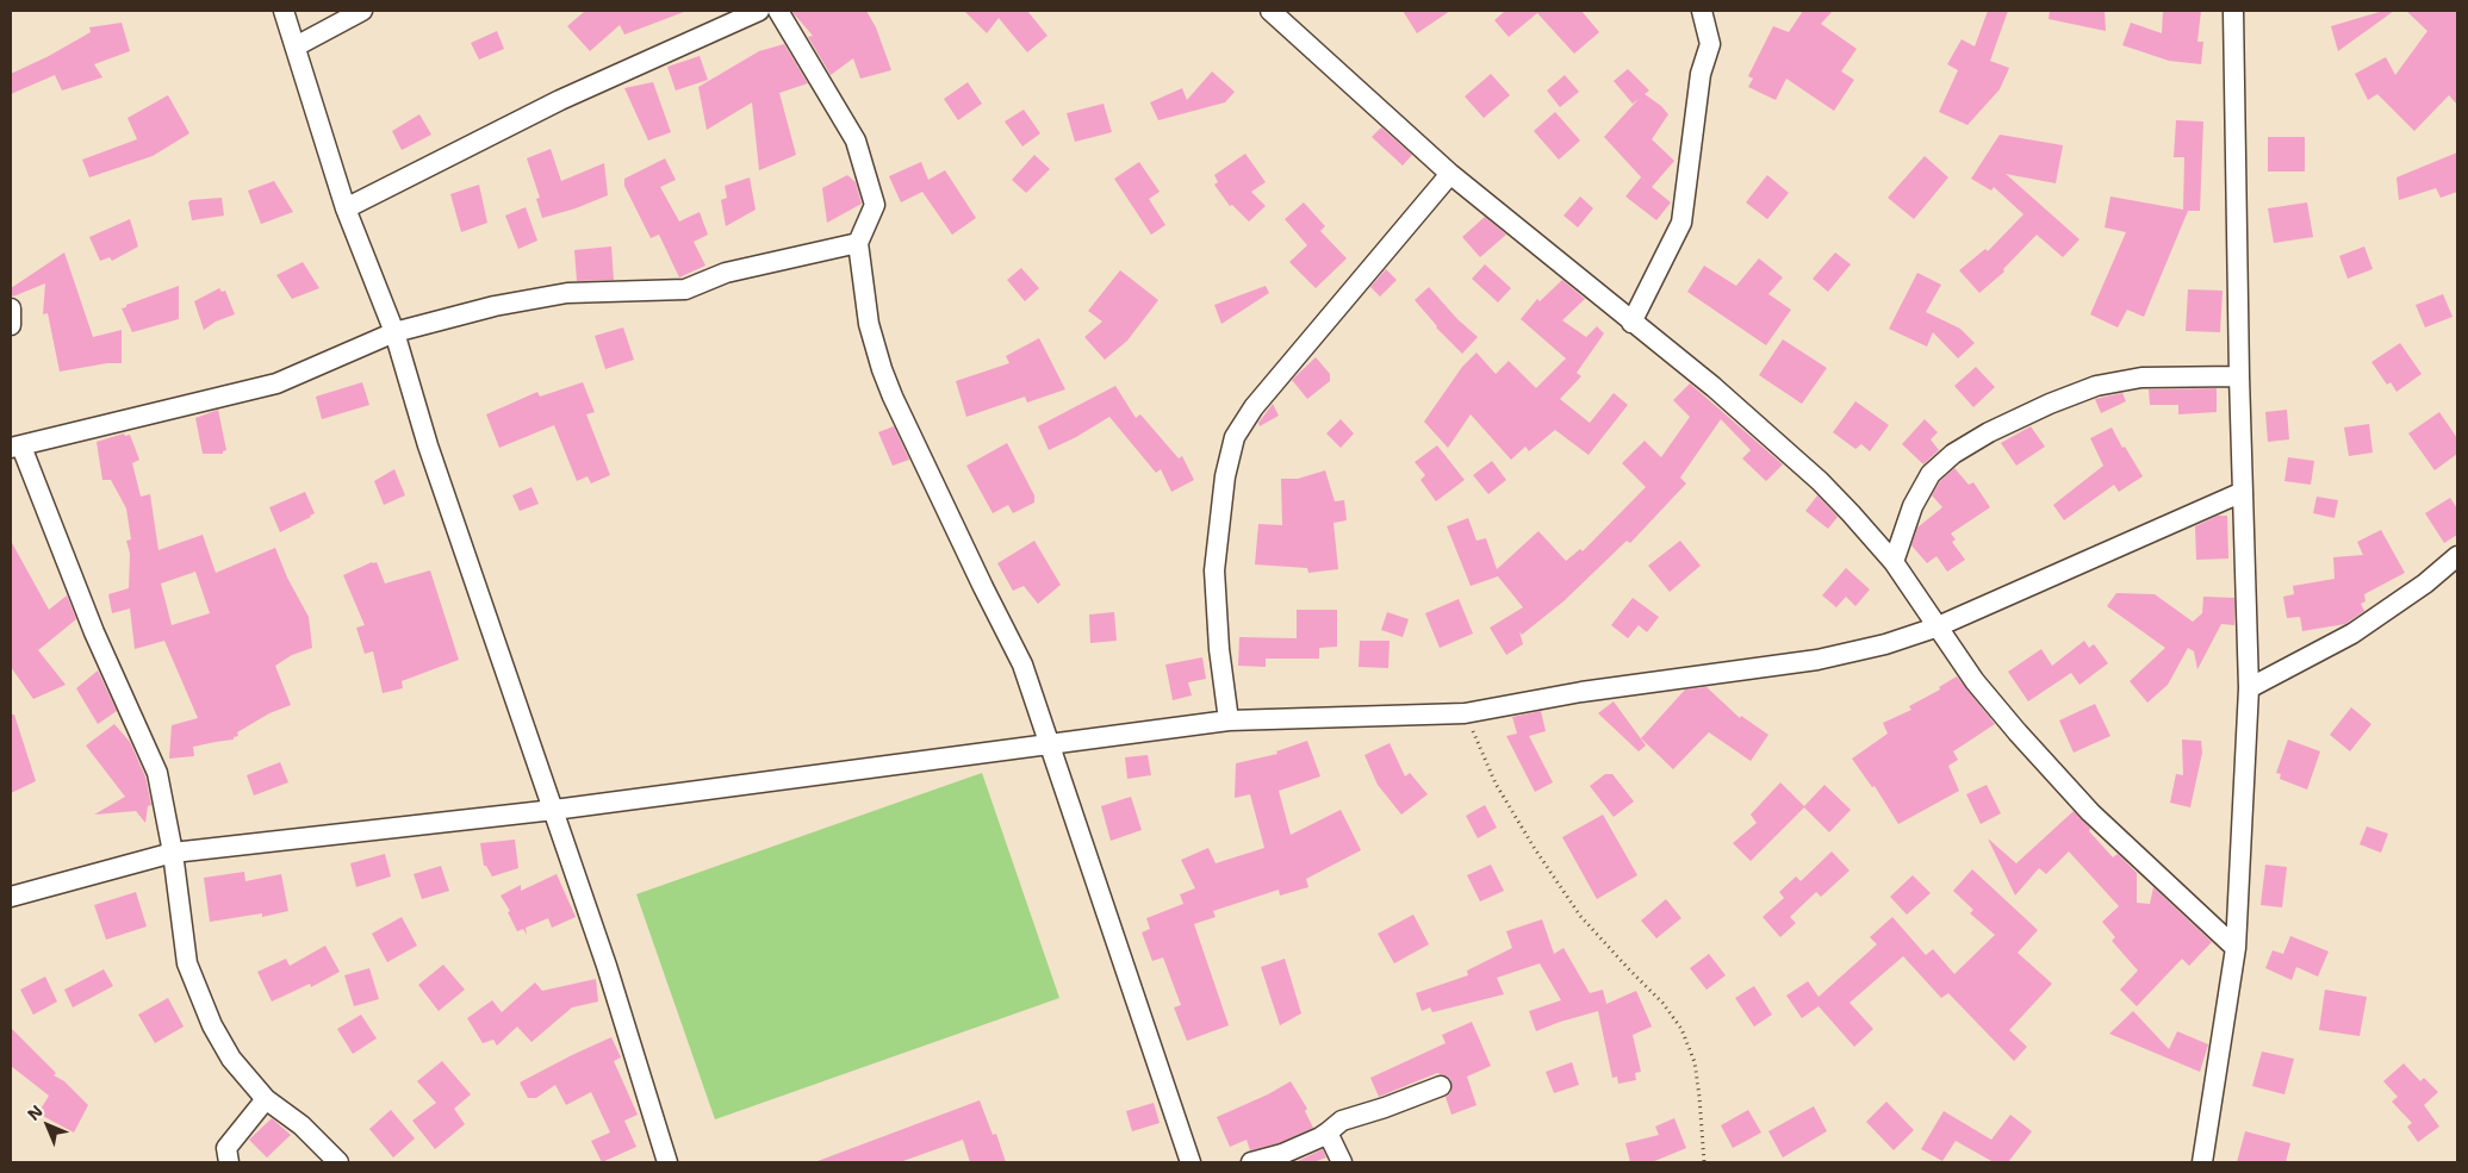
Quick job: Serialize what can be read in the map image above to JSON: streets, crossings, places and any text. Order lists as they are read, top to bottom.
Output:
{
  "north": "top left"
}
